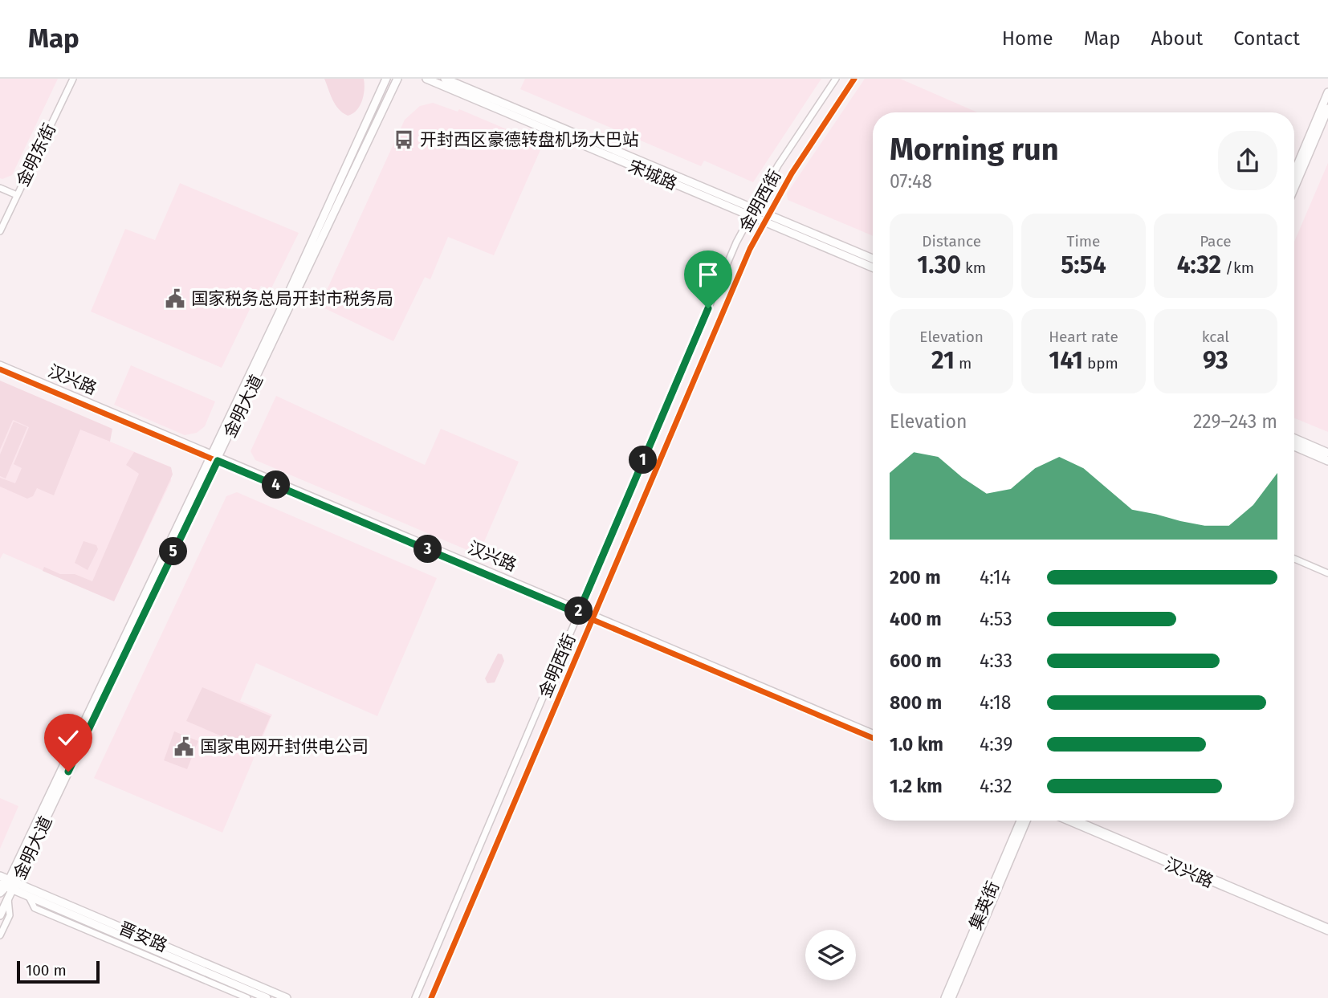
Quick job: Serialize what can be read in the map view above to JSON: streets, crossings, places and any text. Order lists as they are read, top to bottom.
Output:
{
  "streets": {
    "main road": [
      "宋城路",
      "金明大道",
      "集英街",
      "晋安路"
    ],
    "street": ["金明东街", "金明西街", "汉兴路"]
  },
  "crossings": [
    ["宋城路", "金明西街"],
    ["金明西街", "汉兴路"],
    ["汉兴路", "金明大道"],
    ["金明大道", "晋安路"]
  ],
  "places": {
    "bus stop": ["开封西区豪德转盘机场大巴站"],
    "public building": ["国家税务总局开封市税务局", "国家电网开封供电公司"]
  },
  "scale_bar": "100 m",
  "page": {
    "header": "Map",
    "nav": [
      "Home",
      "Map",
      "About",
      "Contact"
    ],
    "heading": ["Morning run", "07:48"],
    "stats": [
      ["Distance", "1.30 km"],
      ["Time", "5:54"],
      ["Pace", "4:32 /km"],
      ["Elevation", "21 m"],
      ["Heart rate", "141 bpm"],
      ["kcal", "93"]
    ],
    "chart": ["Elevation", "229–243 m"],
    "pins": [
      "1",
      "4",
      "3",
      "5",
      "2"
    ],
    "list": [
      {
        "name": "200 m",
        "note": "4:14"
      },
      {
        "name": "400 m",
        "note": "4:53"
      },
      {
        "name": "600 m",
        "note": "4:33"
      },
      {
        "name": "800 m",
        "note": "4:18"
      },
      {
        "name": "1.0 km",
        "note": "4:39"
      },
      {
        "name": "1.2 km",
        "note": "4:32"
      }
    ],
    "scale": "100 m"
  }
}
